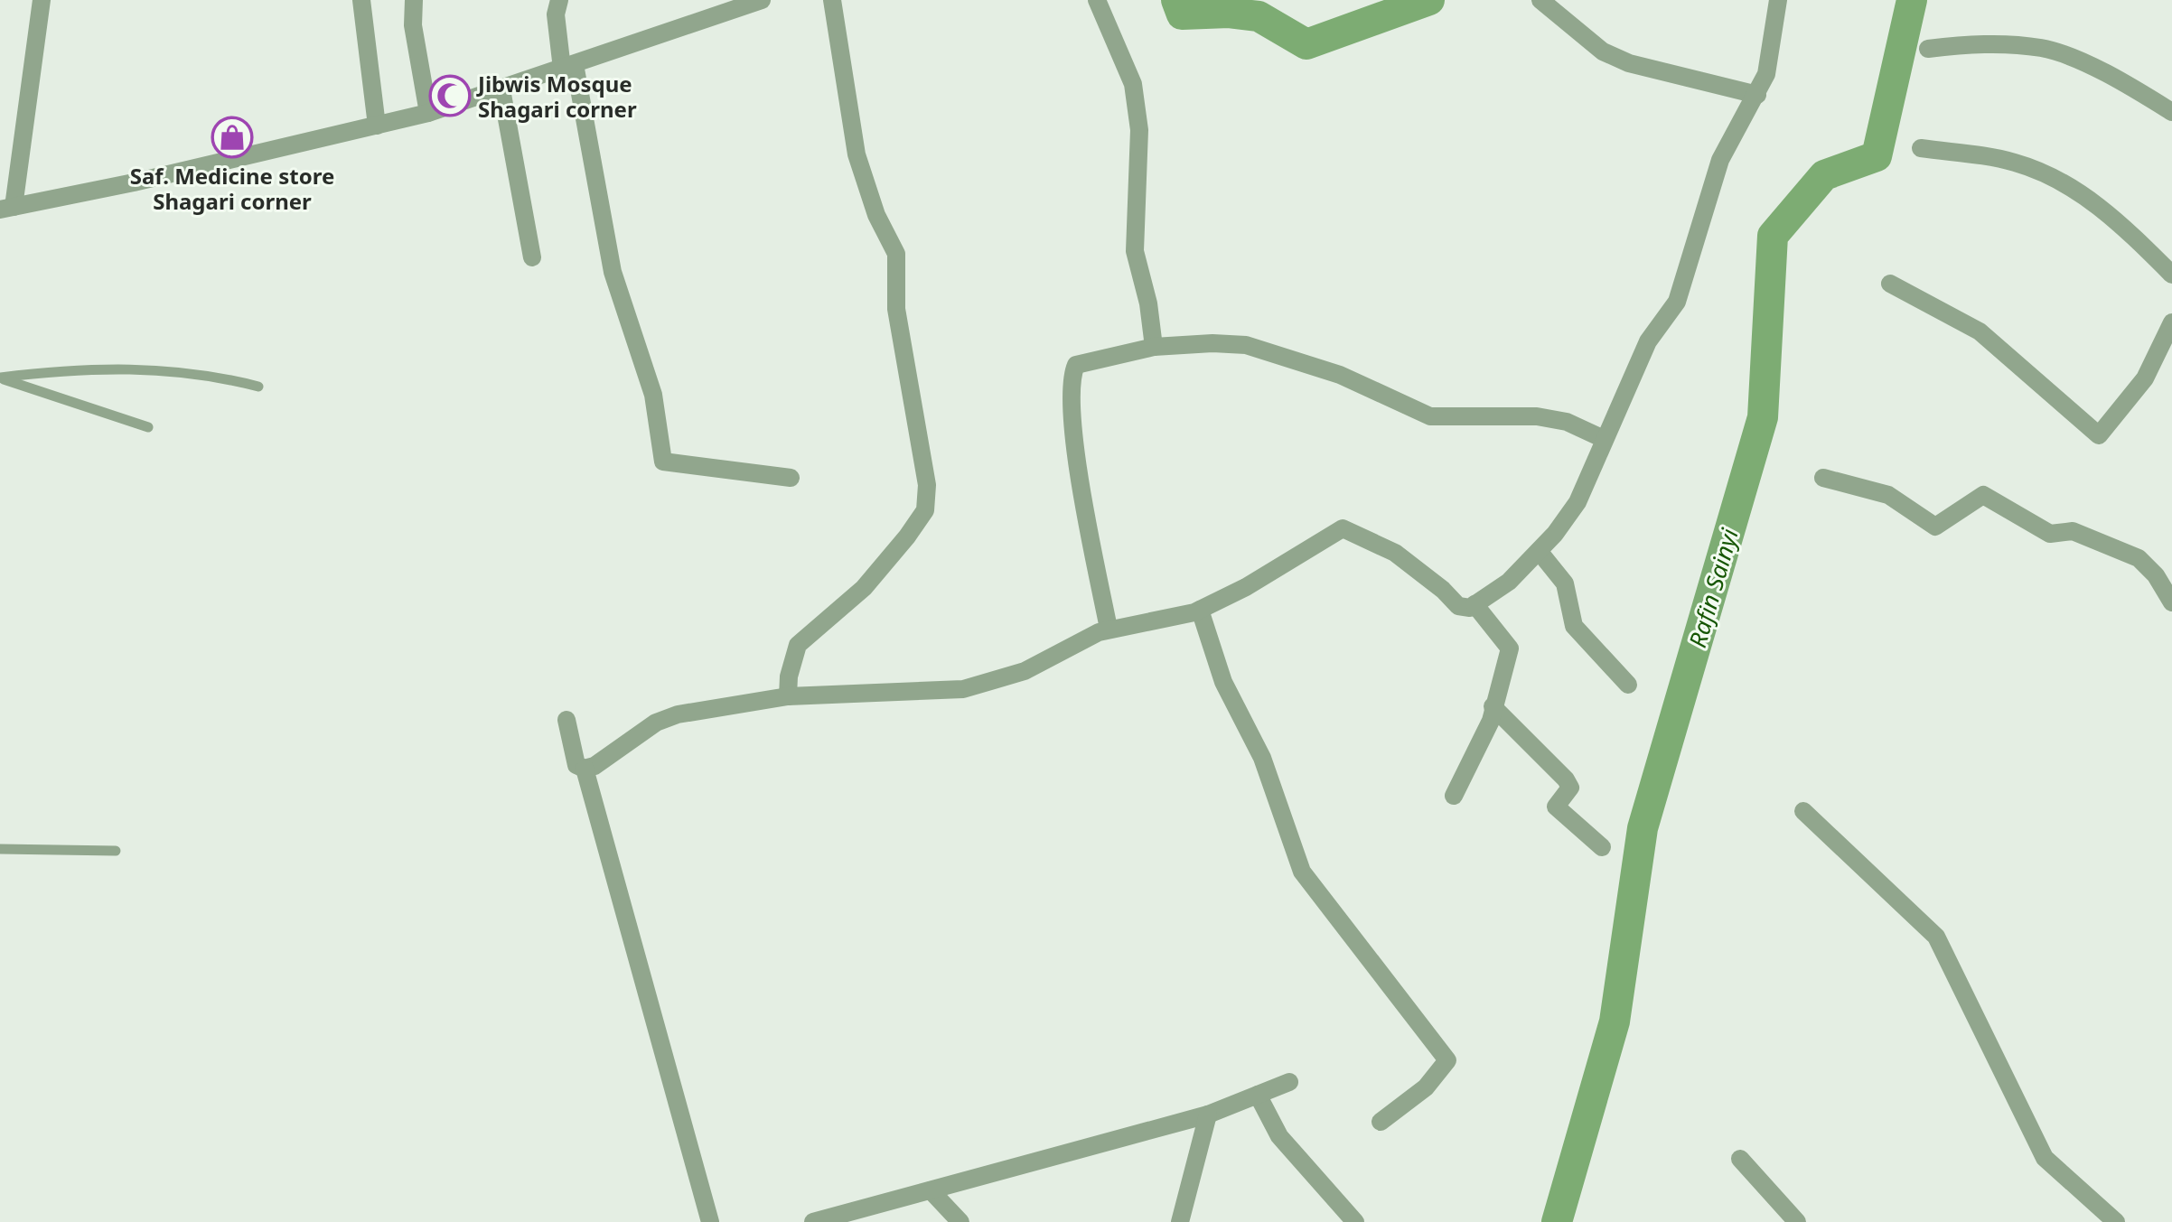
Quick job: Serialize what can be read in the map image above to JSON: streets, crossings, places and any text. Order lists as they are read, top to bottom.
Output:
{
  "water": ["Rafin Sainyi"],
  "places": {
    "mosque": ["Jibwis Mosque Shagari corner"],
    "shop": ["Saf. Medicine store Shagari corner"]
  }
}
